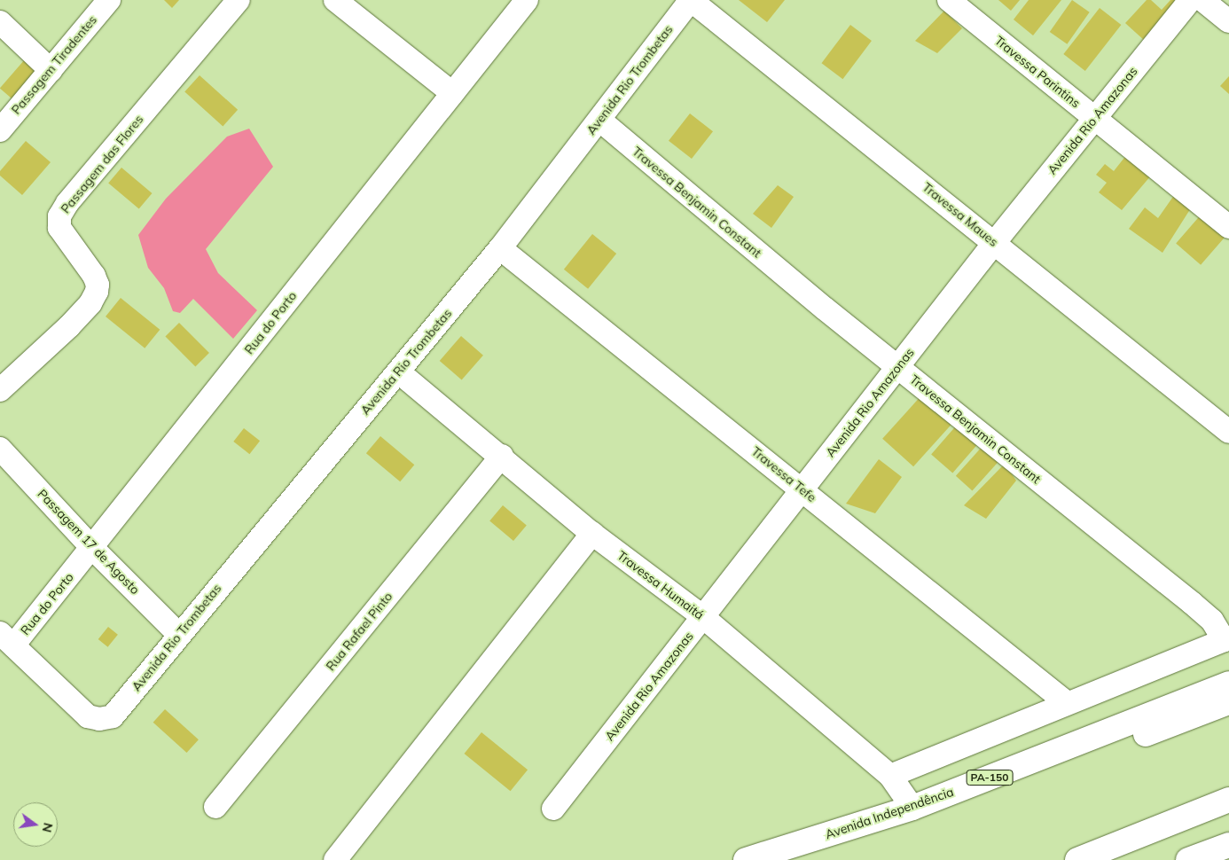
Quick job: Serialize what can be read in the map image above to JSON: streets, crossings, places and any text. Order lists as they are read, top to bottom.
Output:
{
  "streets": {
    "main road": ["PA-150", "Avenida Independência"],
    "street": [
      "Passagem Tiradentes",
      "Travessa Parintins",
      "Avenida Rio Trombetas",
      "Avenida Rio Amazonas",
      "Passagem das Flores",
      "Travessa Benjamin Constant",
      "Travessa Maues",
      "Rua do Porto",
      "Travessa Tefe",
      "Passagem 17 de Agosto",
      "Travessa Humaitá",
      "Rua Rafael Pinto"
    ]
  },
  "crossings": [
    ["Travessa Parintins", "Avenida Rio Amazonas"],
    ["Avenida Rio Trombetas", "Travessa Benjamin Constant"],
    ["Avenida Rio Trombetas", "Travessa Maues"],
    ["Avenida Rio Trombetas", "Rua do Porto"],
    ["Avenida Rio Trombetas", "Travessa Tefe"],
    ["Avenida Rio Trombetas", "Passagem 17 de Agosto"],
    ["Avenida Rio Trombetas", "Travessa Humaitá"],
    ["Avenida Rio Amazonas", "Travessa Benjamin Constant"],
    ["Avenida Rio Amazonas", "Travessa Maues"],
    ["Avenida Rio Amazonas", "Travessa Tefe"],
    ["Avenida Rio Amazonas", "Travessa Humaitá"],
    ["Rua do Porto", "Passagem 17 de Agosto"],
    ["Travessa Humaitá", "Rua Rafael Pinto"],
    ["Travessa Humaitá", "Avenida Independência"]
  ],
  "north": "right"
}
